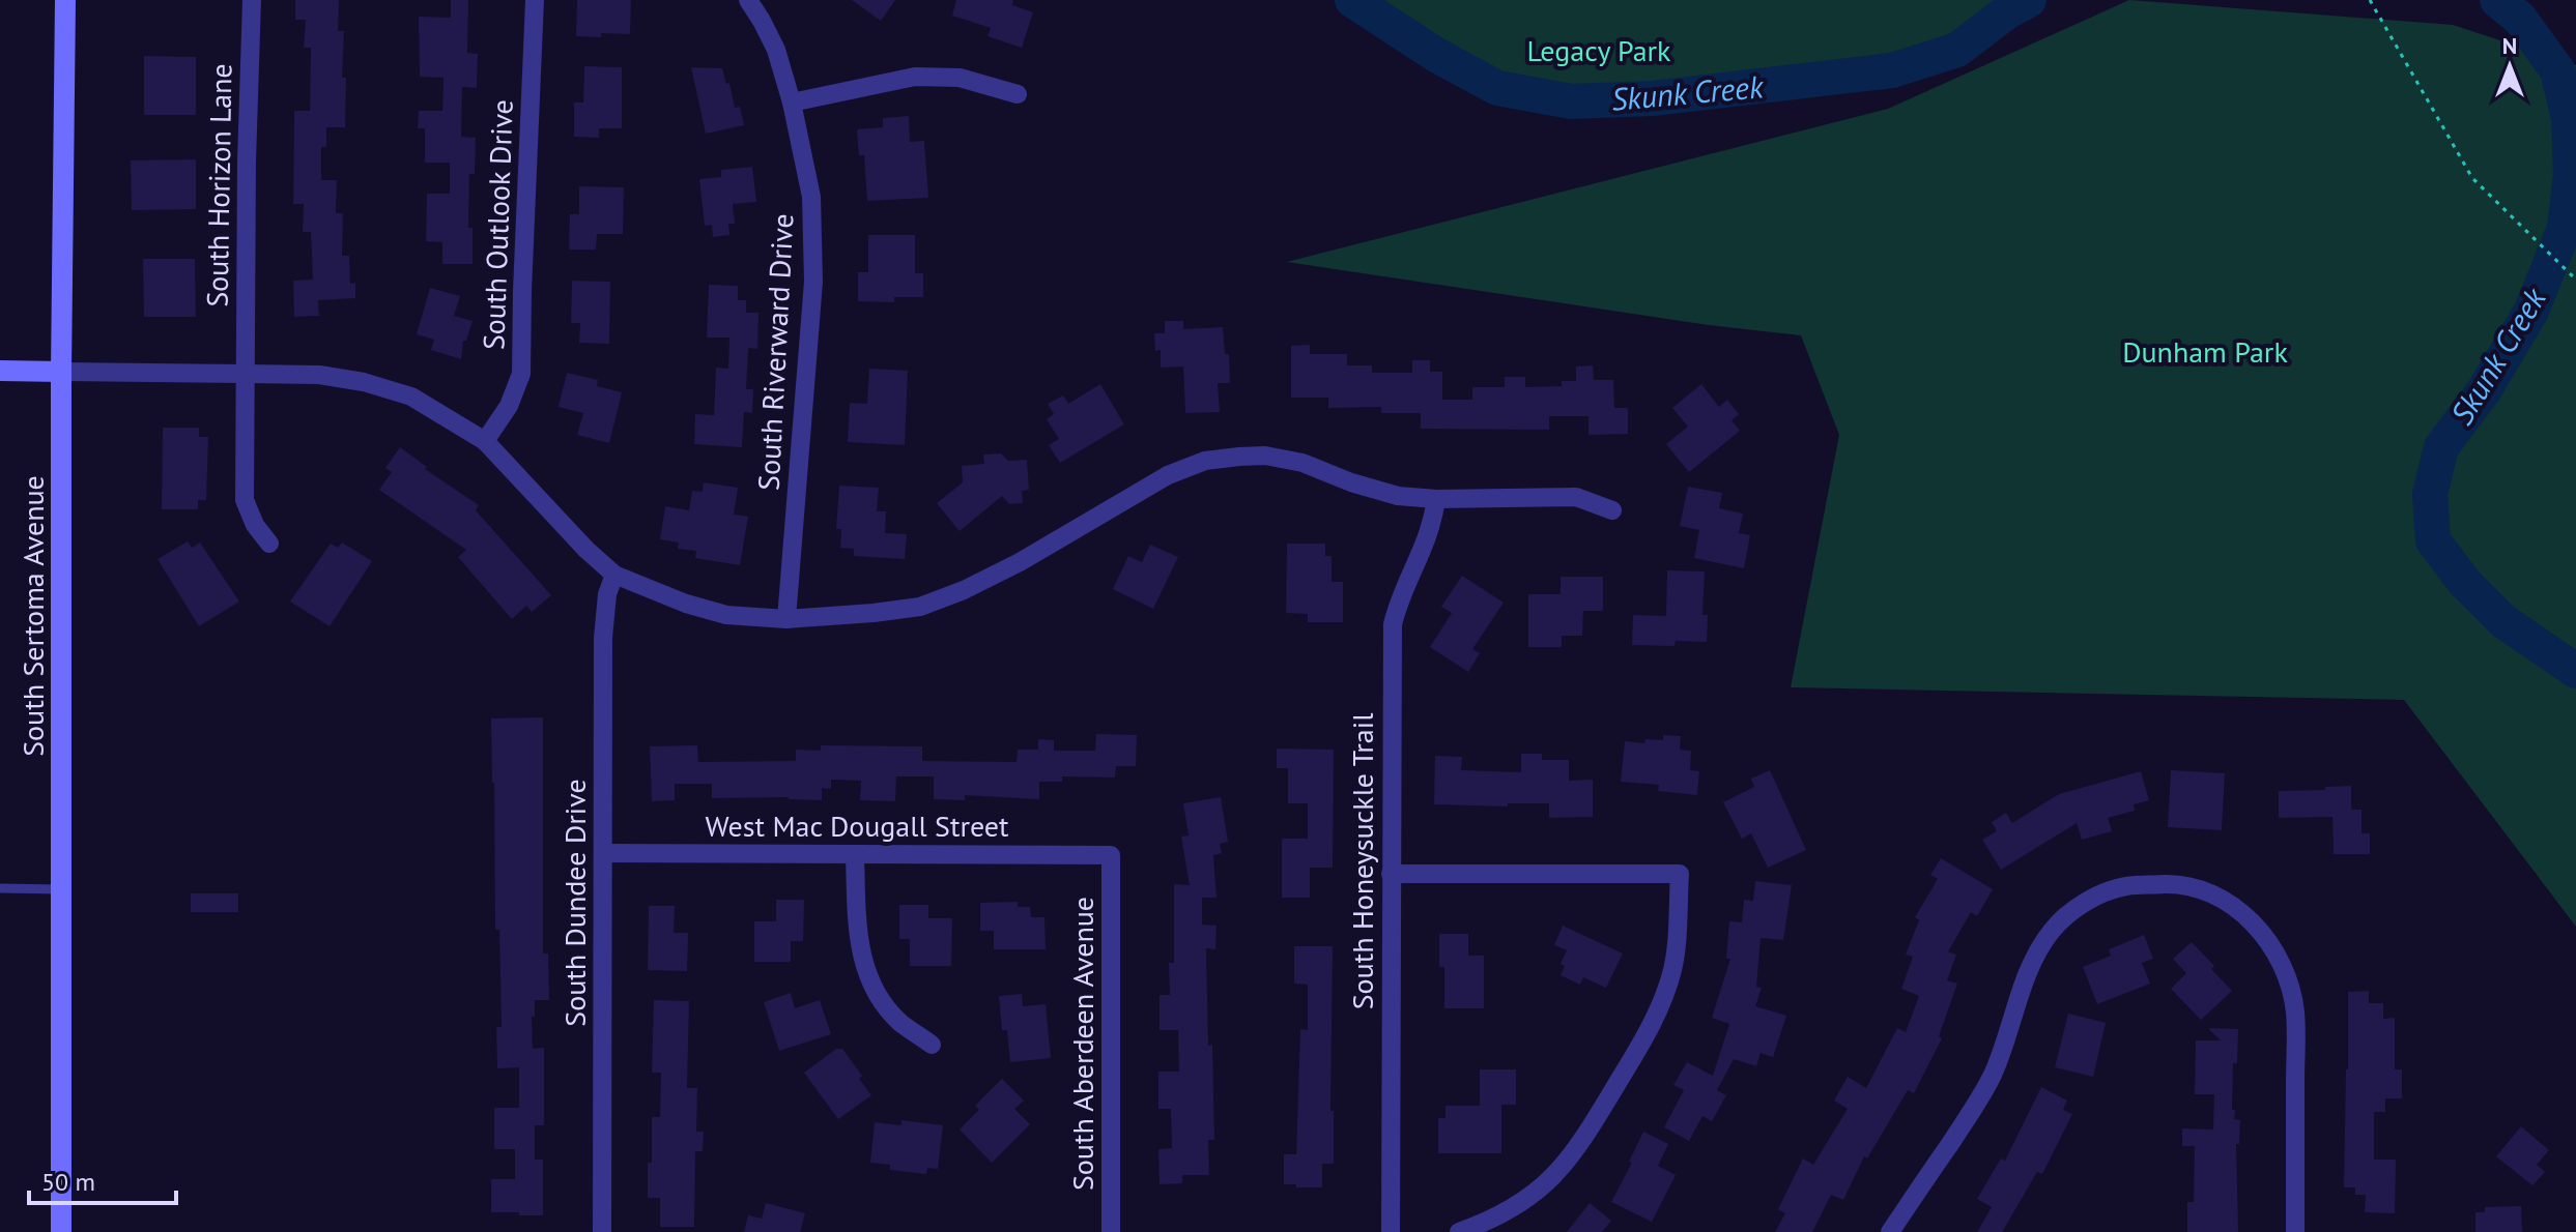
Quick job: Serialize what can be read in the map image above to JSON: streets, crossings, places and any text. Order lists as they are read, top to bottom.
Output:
{
  "streets": {
    "main road": ["South Sertoma Avenue"],
    "street": [
      "South Horizon Lane",
      "South Outlook Drive",
      "South Riverward Drive",
      "West Mac Dougall Street",
      "South Honeysuckle Trail",
      "South Dundee Drive",
      "South Aberdeen Avenue"
    ]
  },
  "crossings": [
    ["West Mac Dougall Street", "South Dundee Drive"],
    ["West Mac Dougall Street", "South Aberdeen Avenue"]
  ],
  "water": ["Skunk Creek"],
  "parks": ["Legacy Park", "Dunham Park"],
  "scale_bar": "50 m",
  "north": "top"
}
